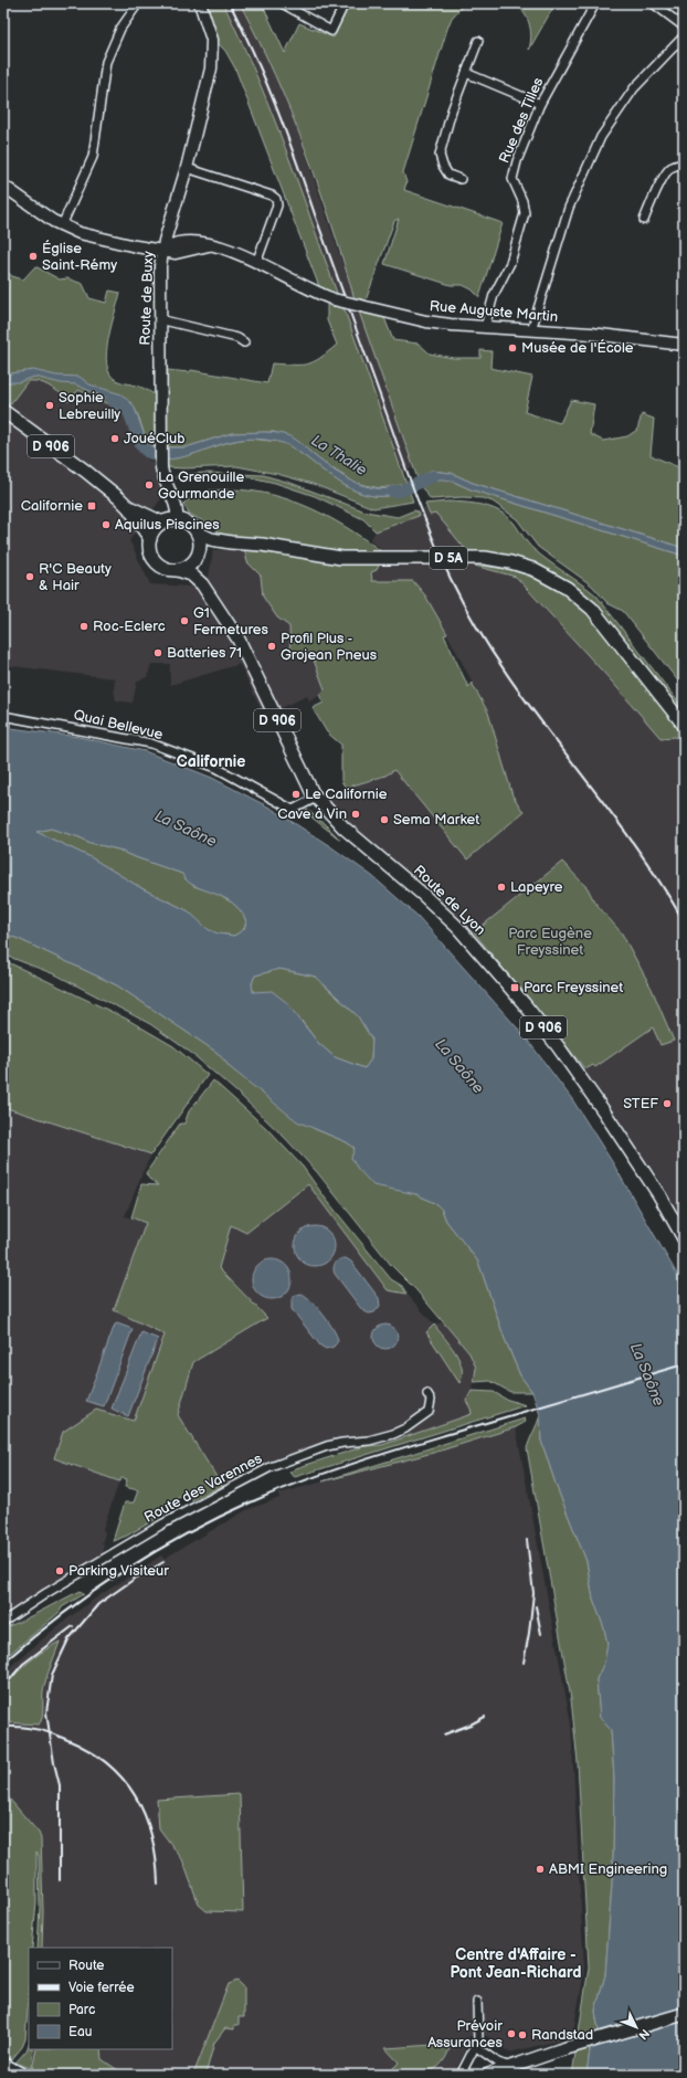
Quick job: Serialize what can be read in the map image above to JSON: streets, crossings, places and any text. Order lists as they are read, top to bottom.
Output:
{
  "streets": {
    "main road": [
      "Route de Buxy",
      "Rue Auguste Martin",
      "D 906",
      "D 5A",
      "Route de Lyon"
    ],
    "street": ["Rue des Tilles", "Quai Bellevue", "Route des Varennes"]
  },
  "crossings": [
    ["Rue des Tilles", "Rue Auguste Martin"],
    ["Route de Buxy", "Rue Auguste Martin"],
    ["Route de Buxy", "D 906"],
    ["Route de Buxy", "D 5A"],
    ["Route de Buxy", "Route de Lyon"],
    ["D 906", "D 5A"],
    ["D 906", "Route de Lyon"],
    ["D 5A", "Route de Lyon"],
    ["Quai Bellevue", "Route de Lyon"]
  ],
  "districts": ["Californie", "Centre d'Affaire - Pont Jean-Richard"],
  "water": ["La Thalie", "La Saône"],
  "parks": ["Parc Eugène Freyssinet"],
  "places": {
    "other": [
      "Église Saint-Rémy",
      "Musée de l'École",
      "Sophie Lebreuilly",
      "JouéClub",
      "La Grenouille Gourmande",
      "Aquilus Piscines",
      "R'C Beauty & Hair",
      "G1 Fermetures",
      "Roc-Eclerc",
      "Profil Plus - Grojean Pneus",
      "Batteries 71",
      "Le Californie",
      "Cave à Vin",
      "Sema Market",
      "Lapeyre",
      "STEF",
      "Parking Visiteur",
      "ABMI Engineering",
      "Prévoir Assurances",
      "Randstad"
    ],
    "transit": ["Californie", "Parc Freyssinet"]
  },
  "legend": [
    "Route",
    "Voie ferrée",
    "Parc",
    "Eau"
  ],
  "north": "bottom right"
}
